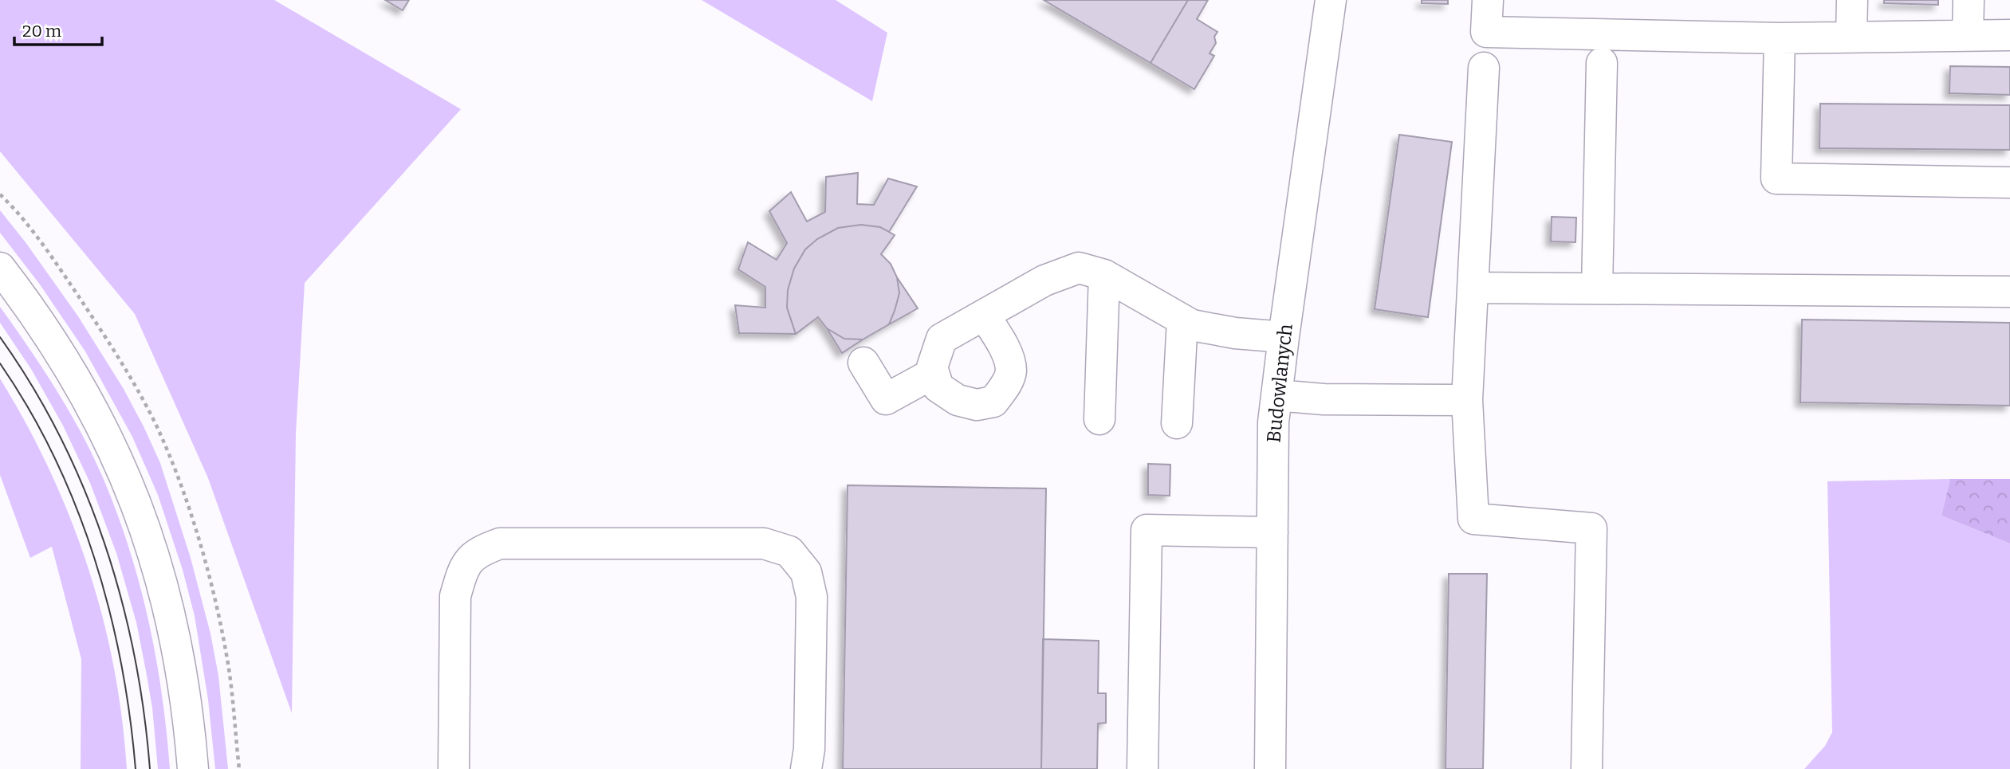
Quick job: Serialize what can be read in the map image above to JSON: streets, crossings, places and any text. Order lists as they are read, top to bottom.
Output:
{
  "streets": {
    "street": ["Budowlanych"]
  },
  "scale_bar": "20 m"
}
